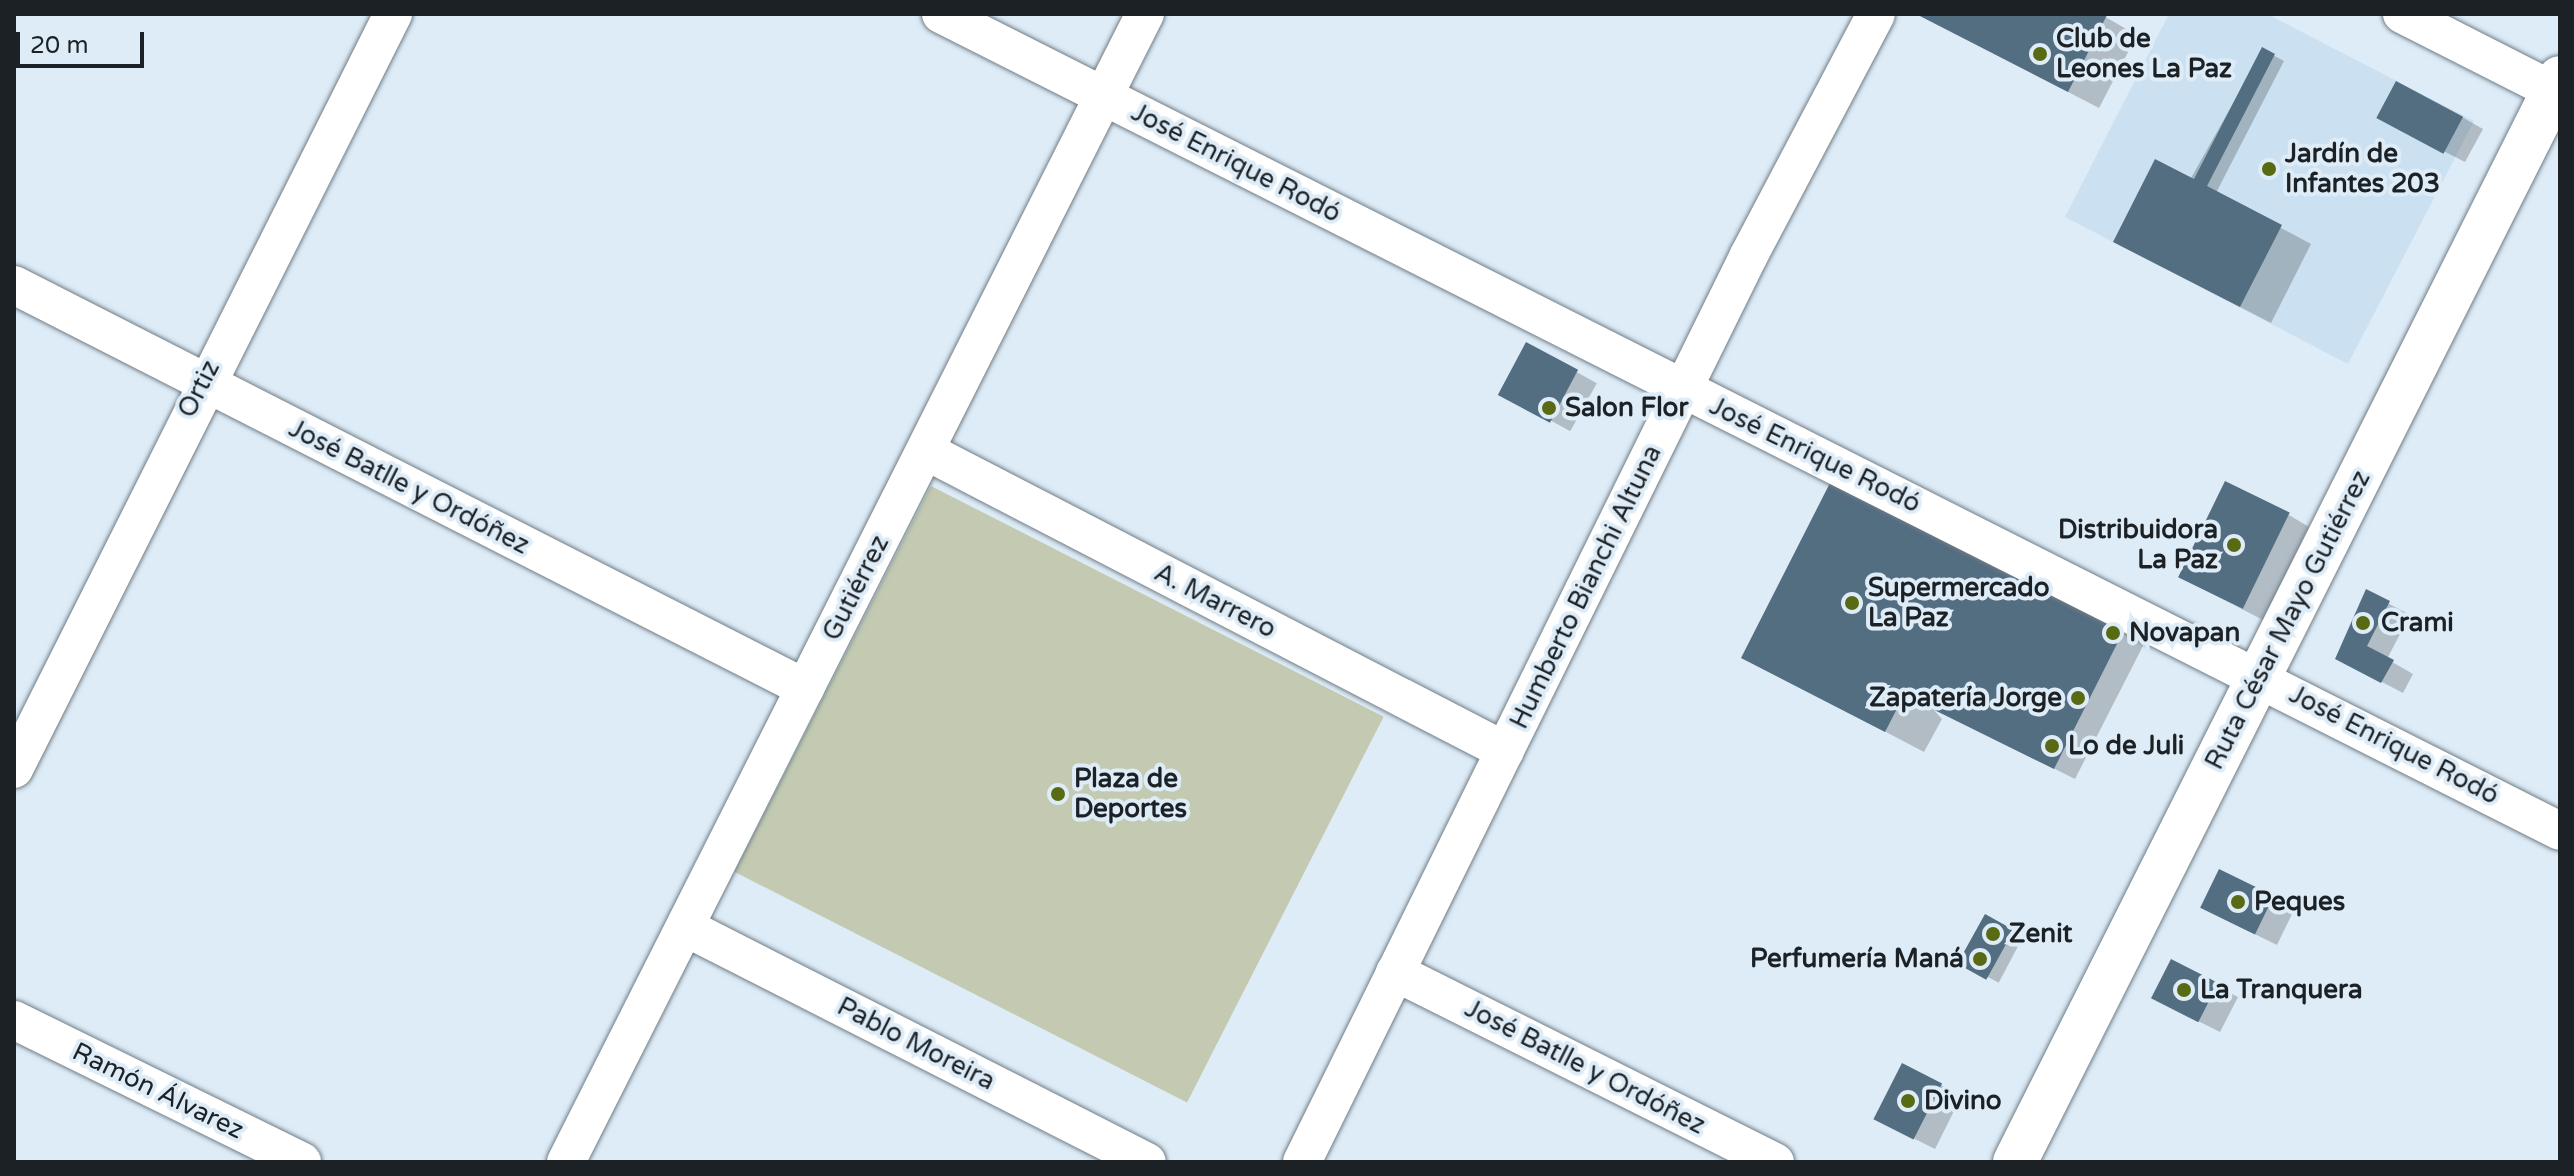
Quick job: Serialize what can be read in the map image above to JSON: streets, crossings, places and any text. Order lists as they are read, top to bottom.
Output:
{
  "streets": {
    "street": [
      "José Enrique Rodó",
      "Ortiz",
      "José Batlle y Ordóñez",
      "Humberto Bianchi Altuna",
      "Gutiérrez",
      "A. Marrero",
      "Ruta César Mayo Gutiérrez",
      "Pablo Moreira",
      "Ramón Álvarez"
    ]
  },
  "crossings": [
    ["José Enrique Rodó", "Humberto Bianchi Altuna"],
    ["José Enrique Rodó", "Gutiérrez"],
    ["José Enrique Rodó", "Ruta César Mayo Gutiérrez"],
    ["Ortiz", "José Batlle y Ordóñez"],
    ["José Batlle y Ordóñez", "Humberto Bianchi Altuna"],
    ["José Batlle y Ordóñez", "Gutiérrez"],
    ["Humberto Bianchi Altuna", "A. Marrero"],
    ["Gutiérrez", "A. Marrero"],
    ["Gutiérrez", "Pablo Moreira"]
  ],
  "places": [
    "Club de Leones La Paz",
    "Jardín de Infantes 203",
    "Salon Flor",
    "Distribuidora La Paz",
    "Supermercado La Paz",
    "Crami",
    "Novapan",
    "Zapatería Jorge",
    "Lo de Juli",
    "Plaza de Deportes",
    "Peques",
    "Zenit",
    "Perfumería Maná",
    "La Tranquera",
    "Divino"
  ],
  "scale_bar": "20 m"
}
